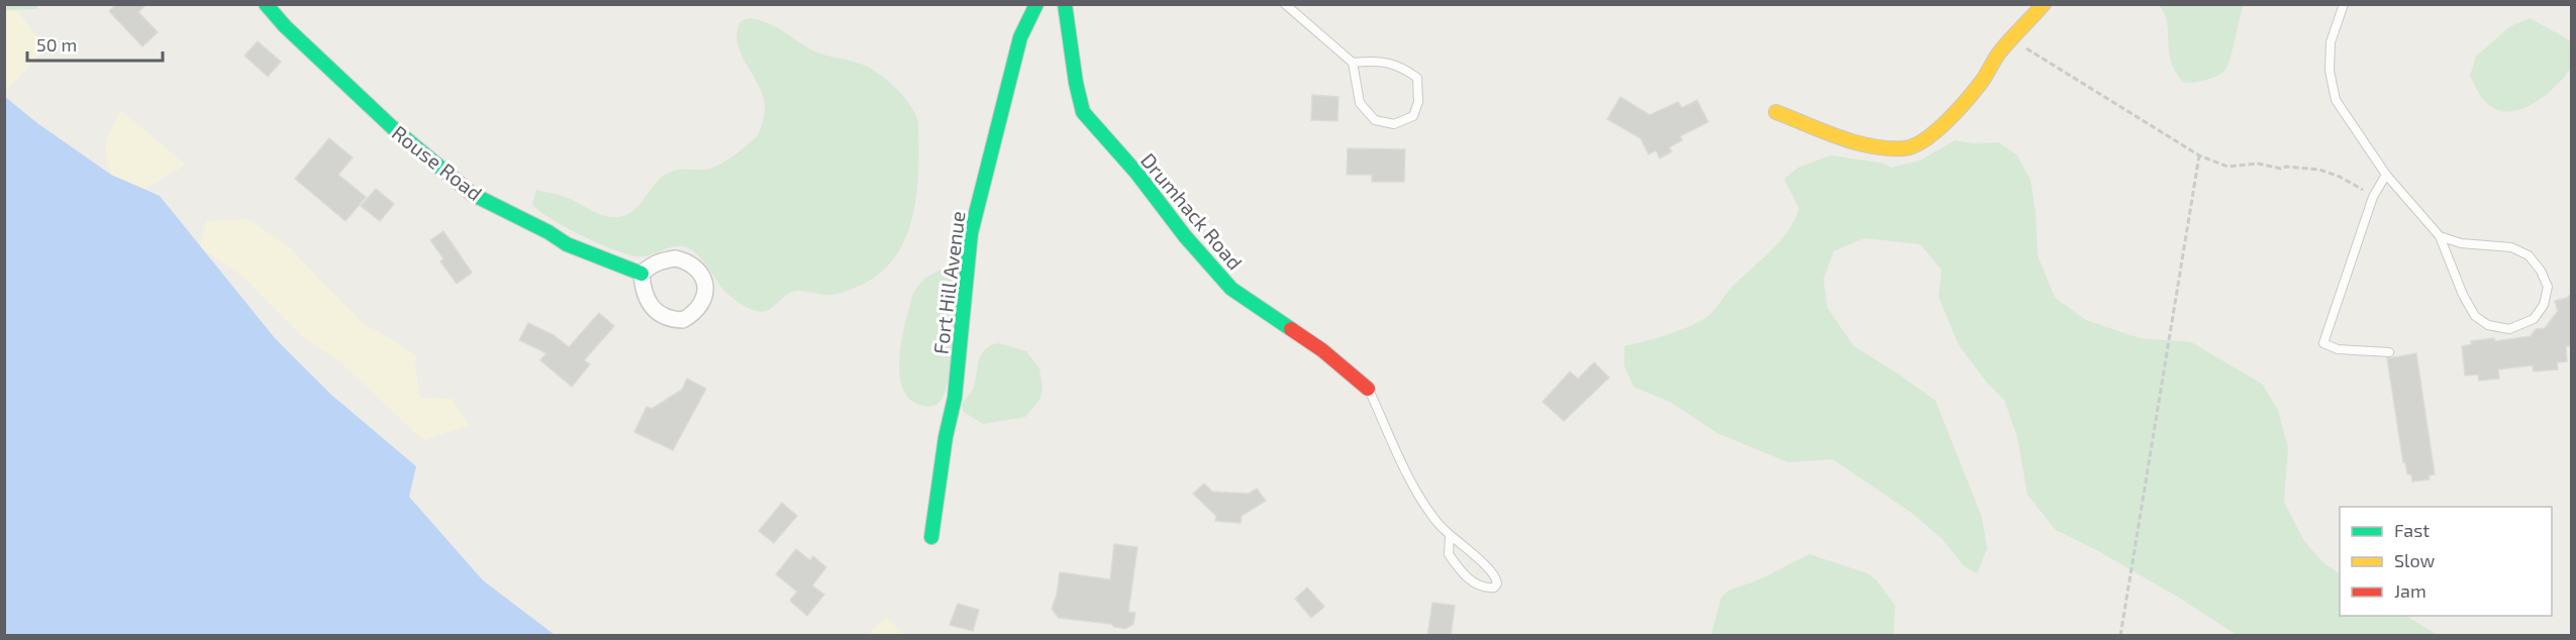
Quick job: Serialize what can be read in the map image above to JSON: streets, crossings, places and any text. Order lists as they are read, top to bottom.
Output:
{
  "streets": {
    "street": ["Rouse Road", "Drumhack Road", "Fort Hill Avenue"]
  },
  "legend": ["Fast", "Slow", "Jam"],
  "scale_bar": "50 m"
}
